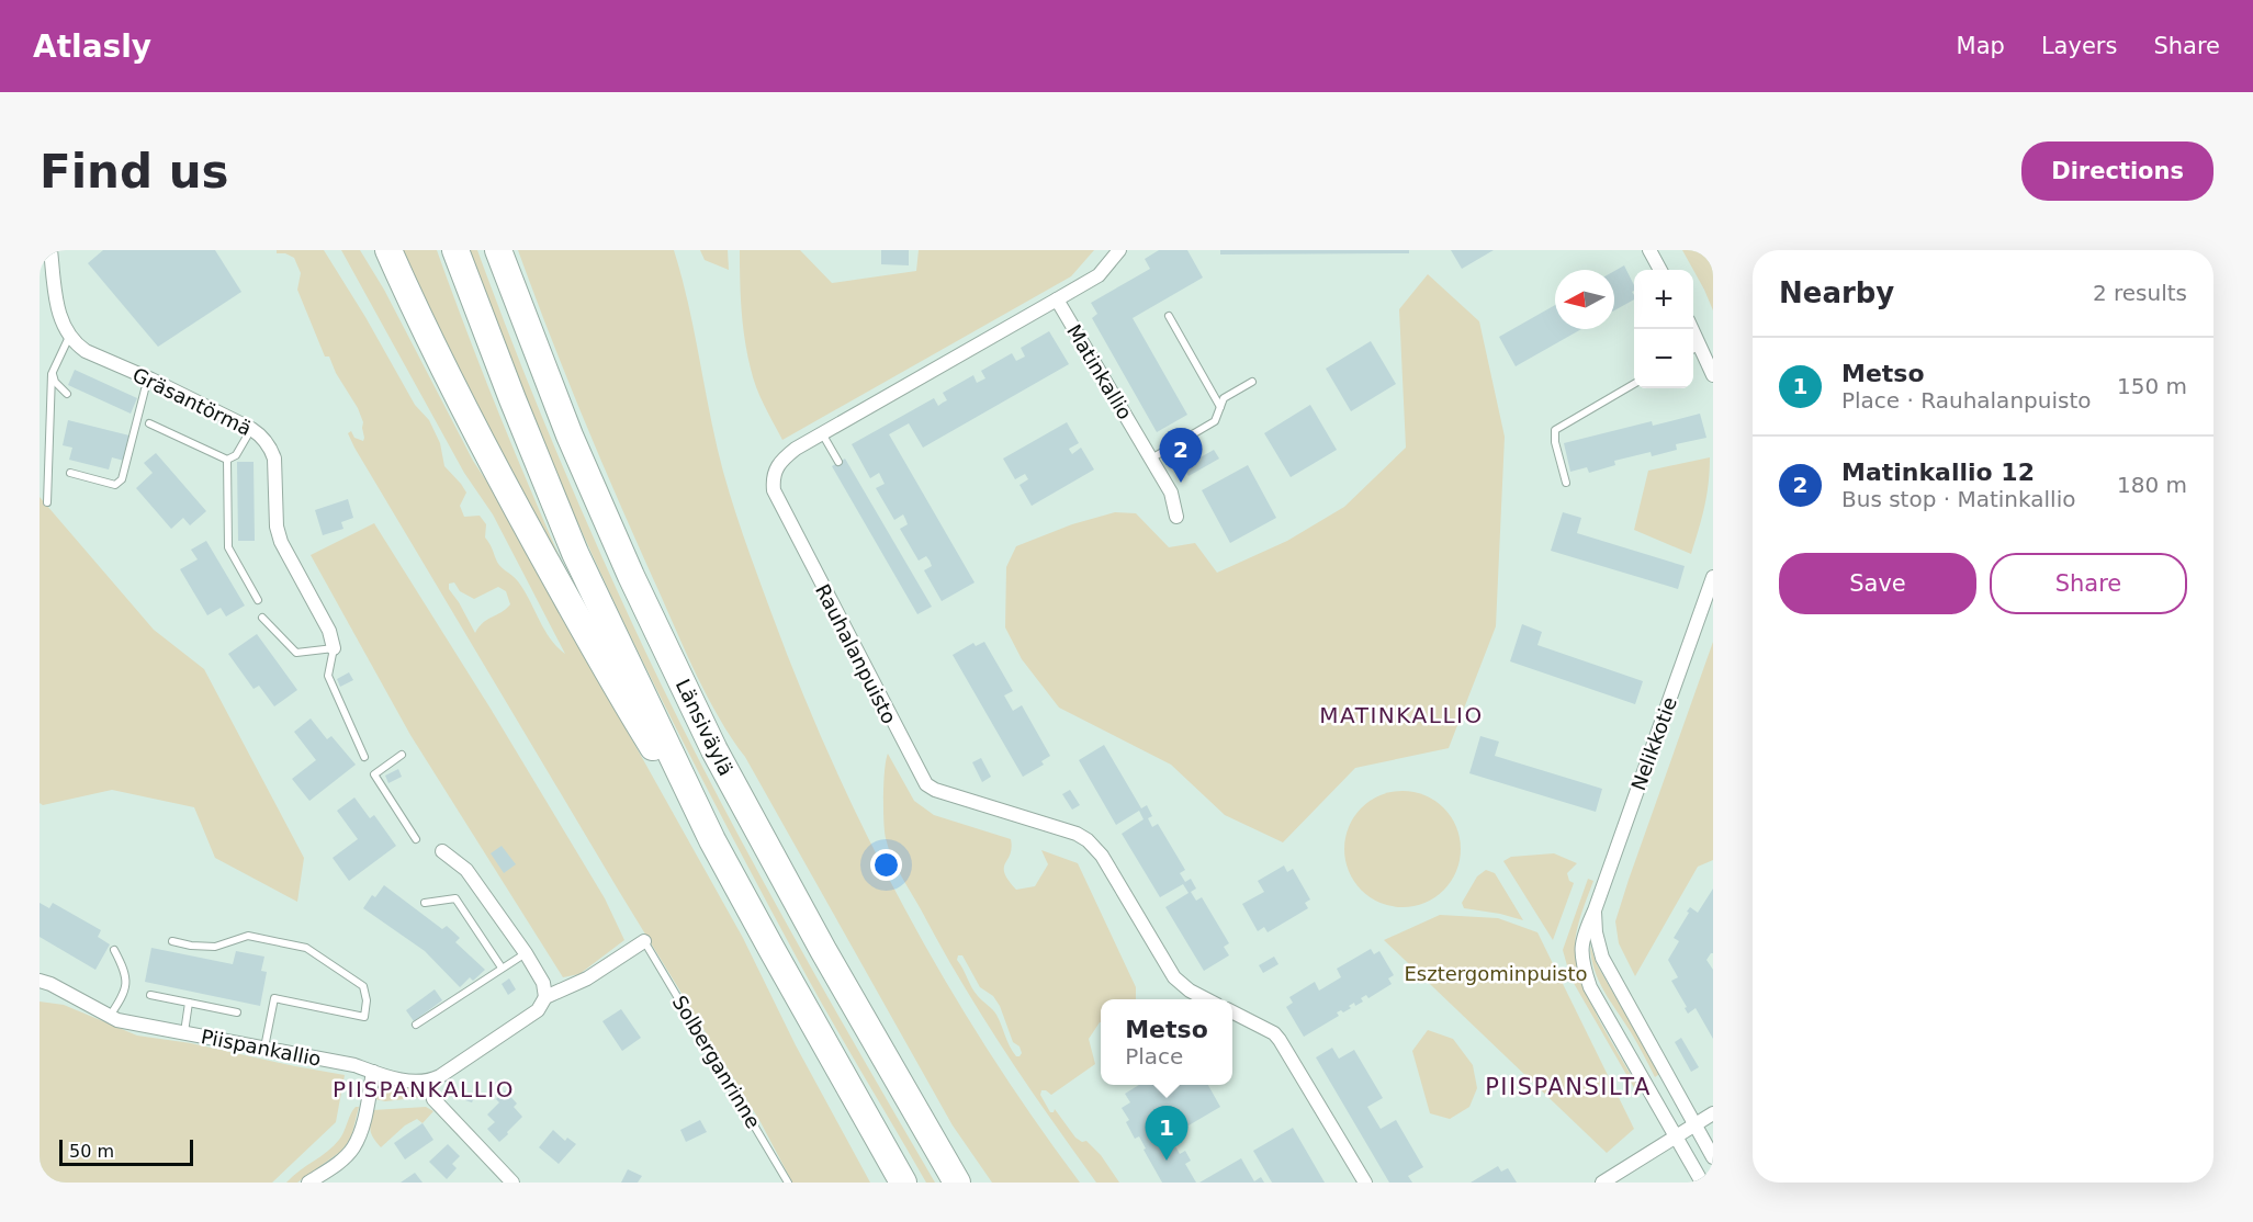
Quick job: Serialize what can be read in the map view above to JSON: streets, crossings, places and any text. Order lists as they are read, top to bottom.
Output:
{
  "streets": {
    "highway": ["Länsiväylä"],
    "street": [
      "Matinkallio",
      "Gräsantörmä",
      "Rauhalanpuisto",
      "Nelikkotie",
      "Piispankallio"
    ],
    "lane": ["Solberganrinne"]
  },
  "crossings": [
    ["Matinkallio", "Rauhalanpuisto"]
  ],
  "districts": ["MATINKALLIO", "PIISPANSILTA", "PIISPANKALLIO"],
  "parks": ["Esztergominpuisto"],
  "scale_bar": "50 m",
  "north": "left",
  "page": {
    "header": "Atlasly",
    "nav": ["Map", "Layers", "Share"],
    "buttons": [
      "Directions",
      ["Save", "Share"]
    ],
    "title": "Find us",
    "heading": ["Nearby", "2 results"],
    "map_buttons": ["+", "−"],
    "list": [
      {
        "mark": "1",
        "name": "Metso",
        "note": "Place · Rauhalanpuisto",
        "value": "150 m"
      },
      {
        "mark": "2",
        "name": "Matinkallio 12",
        "note": "Bus stop · Matinkallio",
        "value": "180 m"
      }
    ],
    "pins": ["2", "1"],
    "popup": ["Metso", "Place"],
    "scale": "50 m"
  }
}
